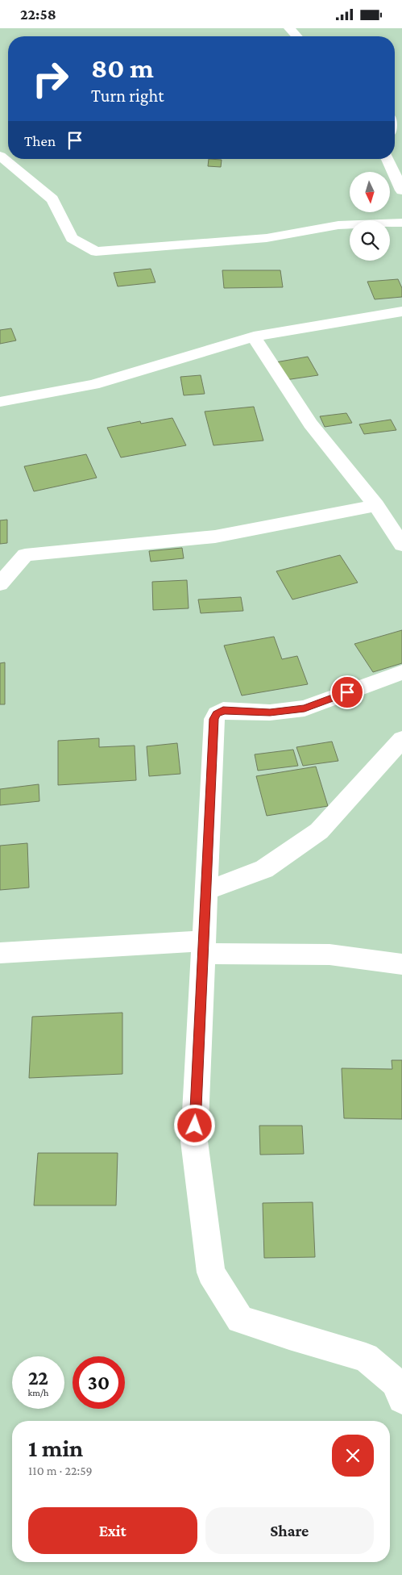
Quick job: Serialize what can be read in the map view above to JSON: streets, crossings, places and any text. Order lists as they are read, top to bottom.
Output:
{
  "north": "bottom",
  "page": {
    "status": "22:58",
    "turn": ["80 m", "Turn right"],
    "then": "Then",
    "speed": "22 km/h",
    "limit": "30",
    "heading": ["1 min", "110 m · 22:59"],
    "buttons": ["Exit", "Share"]
  }
}
